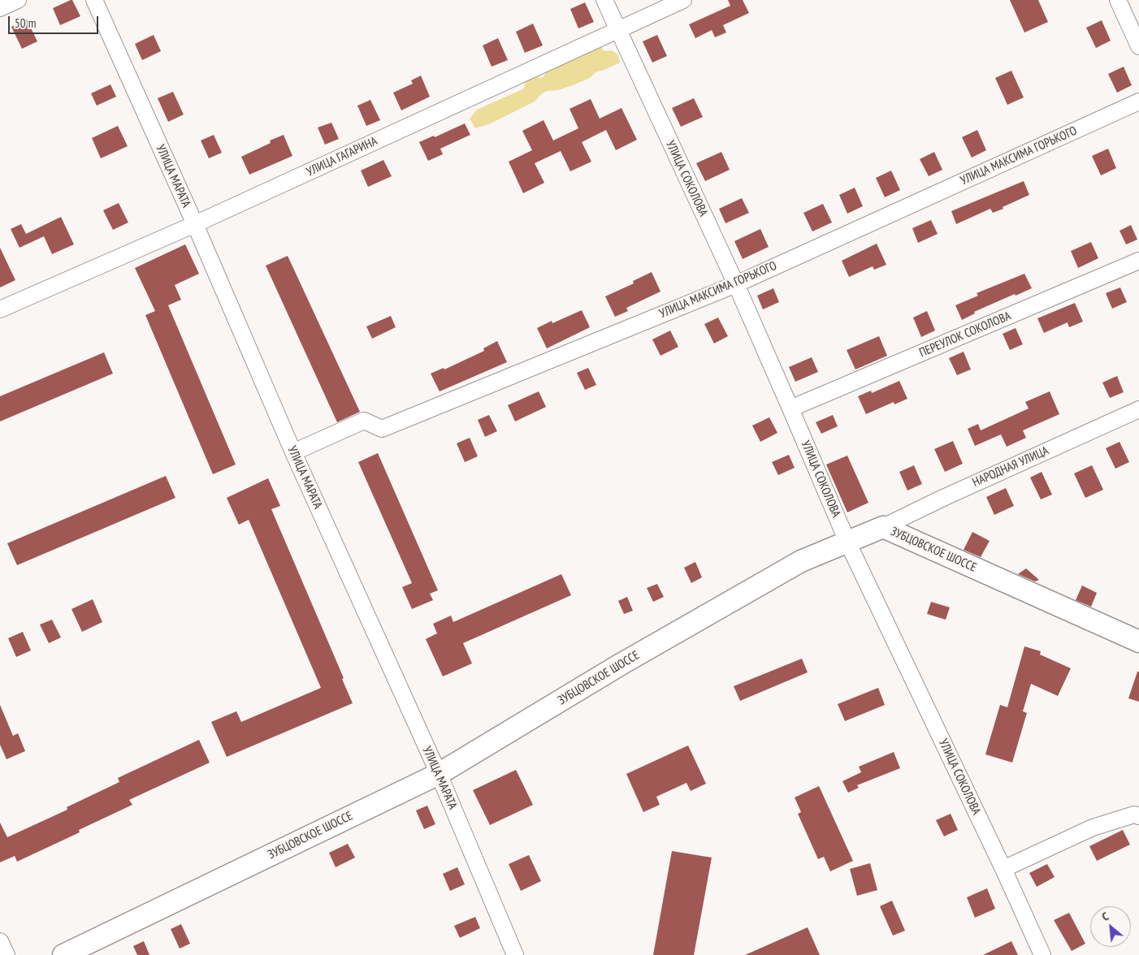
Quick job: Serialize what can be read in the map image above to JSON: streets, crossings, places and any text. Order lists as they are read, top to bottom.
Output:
{
  "streets": {
    "main road": ["ЗУБЦОВСКОЕ ШОССЕ"],
    "street": [
      "УЛИЦА МАКСИМА ГОРЬКОГО",
      "УЛИЦА ГАГАРИНА",
      "УЛИЦА МАРАТА",
      "УЛИЦА СОКОЛОВА",
      "ПЕРЕУЛОК СОКОЛОВА",
      "НАРОДНАЯ УЛИЦА"
    ]
  },
  "crossings": [
    ["УЛИЦА МАКСИМА ГОРЬКОГО", "УЛИЦА МАРАТА"],
    ["УЛИЦА МАКСИМА ГОРЬКОГО", "УЛИЦА СОКОЛОВА"],
    ["УЛИЦА ГАГАРИНА", "УЛИЦА МАРАТА"],
    ["УЛИЦА ГАГАРИНА", "УЛИЦА СОКОЛОВА"],
    ["УЛИЦА МАРАТА", "ЗУБЦОВСКОЕ ШОССЕ"],
    ["УЛИЦА СОКОЛОВА", "ПЕРЕУЛОК СОКОЛОВА"],
    ["УЛИЦА СОКОЛОВА", "ЗУБЦОВСКОЕ ШОССЕ"],
    ["НАРОДНАЯ УЛИЦА", "ЗУБЦОВСКОЕ ШОССЕ"]
  ],
  "scale_bar": "50 m",
  "north": "top left"
}
